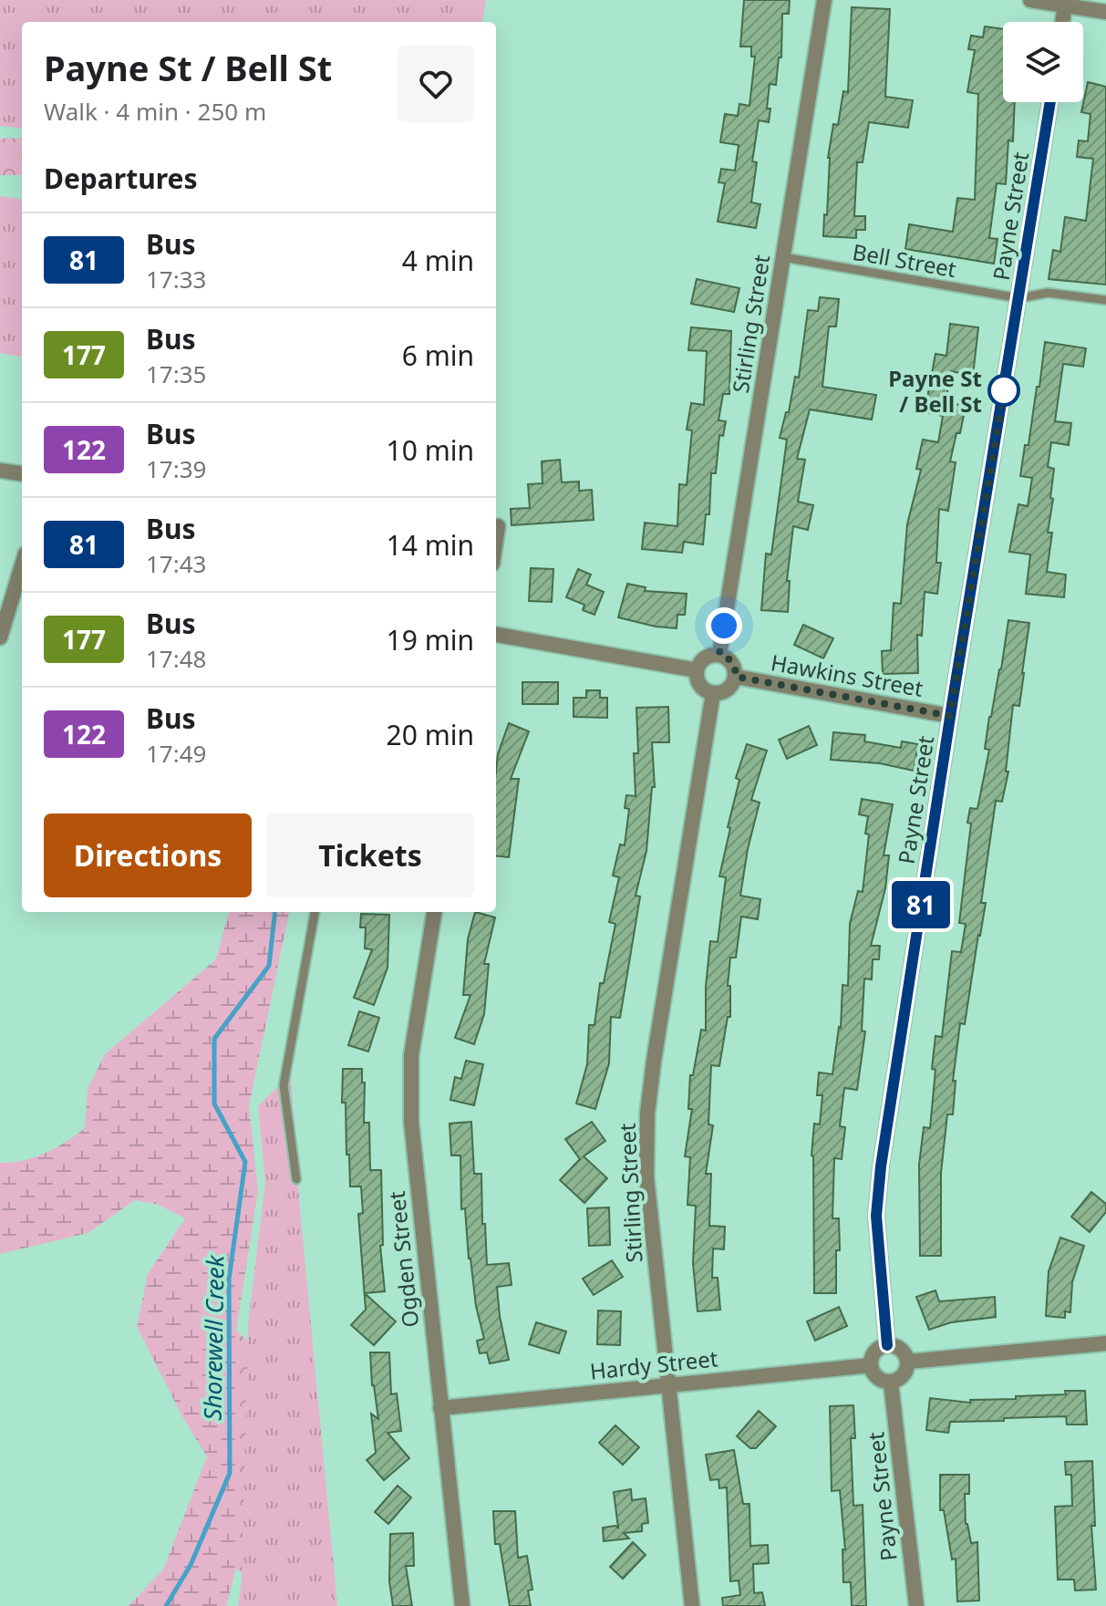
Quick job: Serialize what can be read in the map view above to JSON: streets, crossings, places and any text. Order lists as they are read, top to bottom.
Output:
{
  "streets": {
    "street": [
      "Payne Street",
      "Stirling Street",
      "Hawkins Street",
      "Ogden Street",
      "Hardy Street"
    ],
    "lane": ["Bell Street"]
  },
  "crossings": [
    ["Payne Street", "Bell Street"],
    ["Payne Street", "Hawkins Street"],
    ["Payne Street", "Hardy Street"],
    ["Bell Street", "Stirling Street"],
    ["Stirling Street", "Hawkins Street"],
    ["Stirling Street", "Hardy Street"],
    ["Ogden Street", "Hardy Street"]
  ],
  "water": ["Shorewell Creek"],
  "places": ["Payne St / Bell St"],
  "lines": ["bus line 81"],
  "page": {
    "on_map": "81",
    "heading": [
      ["Payne St / Bell St", "Walk · 4 min · 250 m"],
      "Departures"
    ],
    "list": [
      {
        "mark": "81",
        "name": "Bus",
        "note": "17:33",
        "value": "4 min"
      },
      {
        "mark": "177",
        "name": "Bus",
        "note": "17:35",
        "value": "6 min"
      },
      {
        "mark": "122",
        "name": "Bus",
        "note": "17:39",
        "value": "10 min"
      },
      {
        "mark": "81",
        "name": "Bus",
        "note": "17:43",
        "value": "14 min"
      },
      {
        "mark": "177",
        "name": "Bus",
        "note": "17:48",
        "value": "19 min"
      },
      {
        "mark": "122",
        "name": "Bus",
        "note": "17:49",
        "value": "20 min"
      }
    ],
    "buttons": ["Directions", "Tickets"]
  }
}
